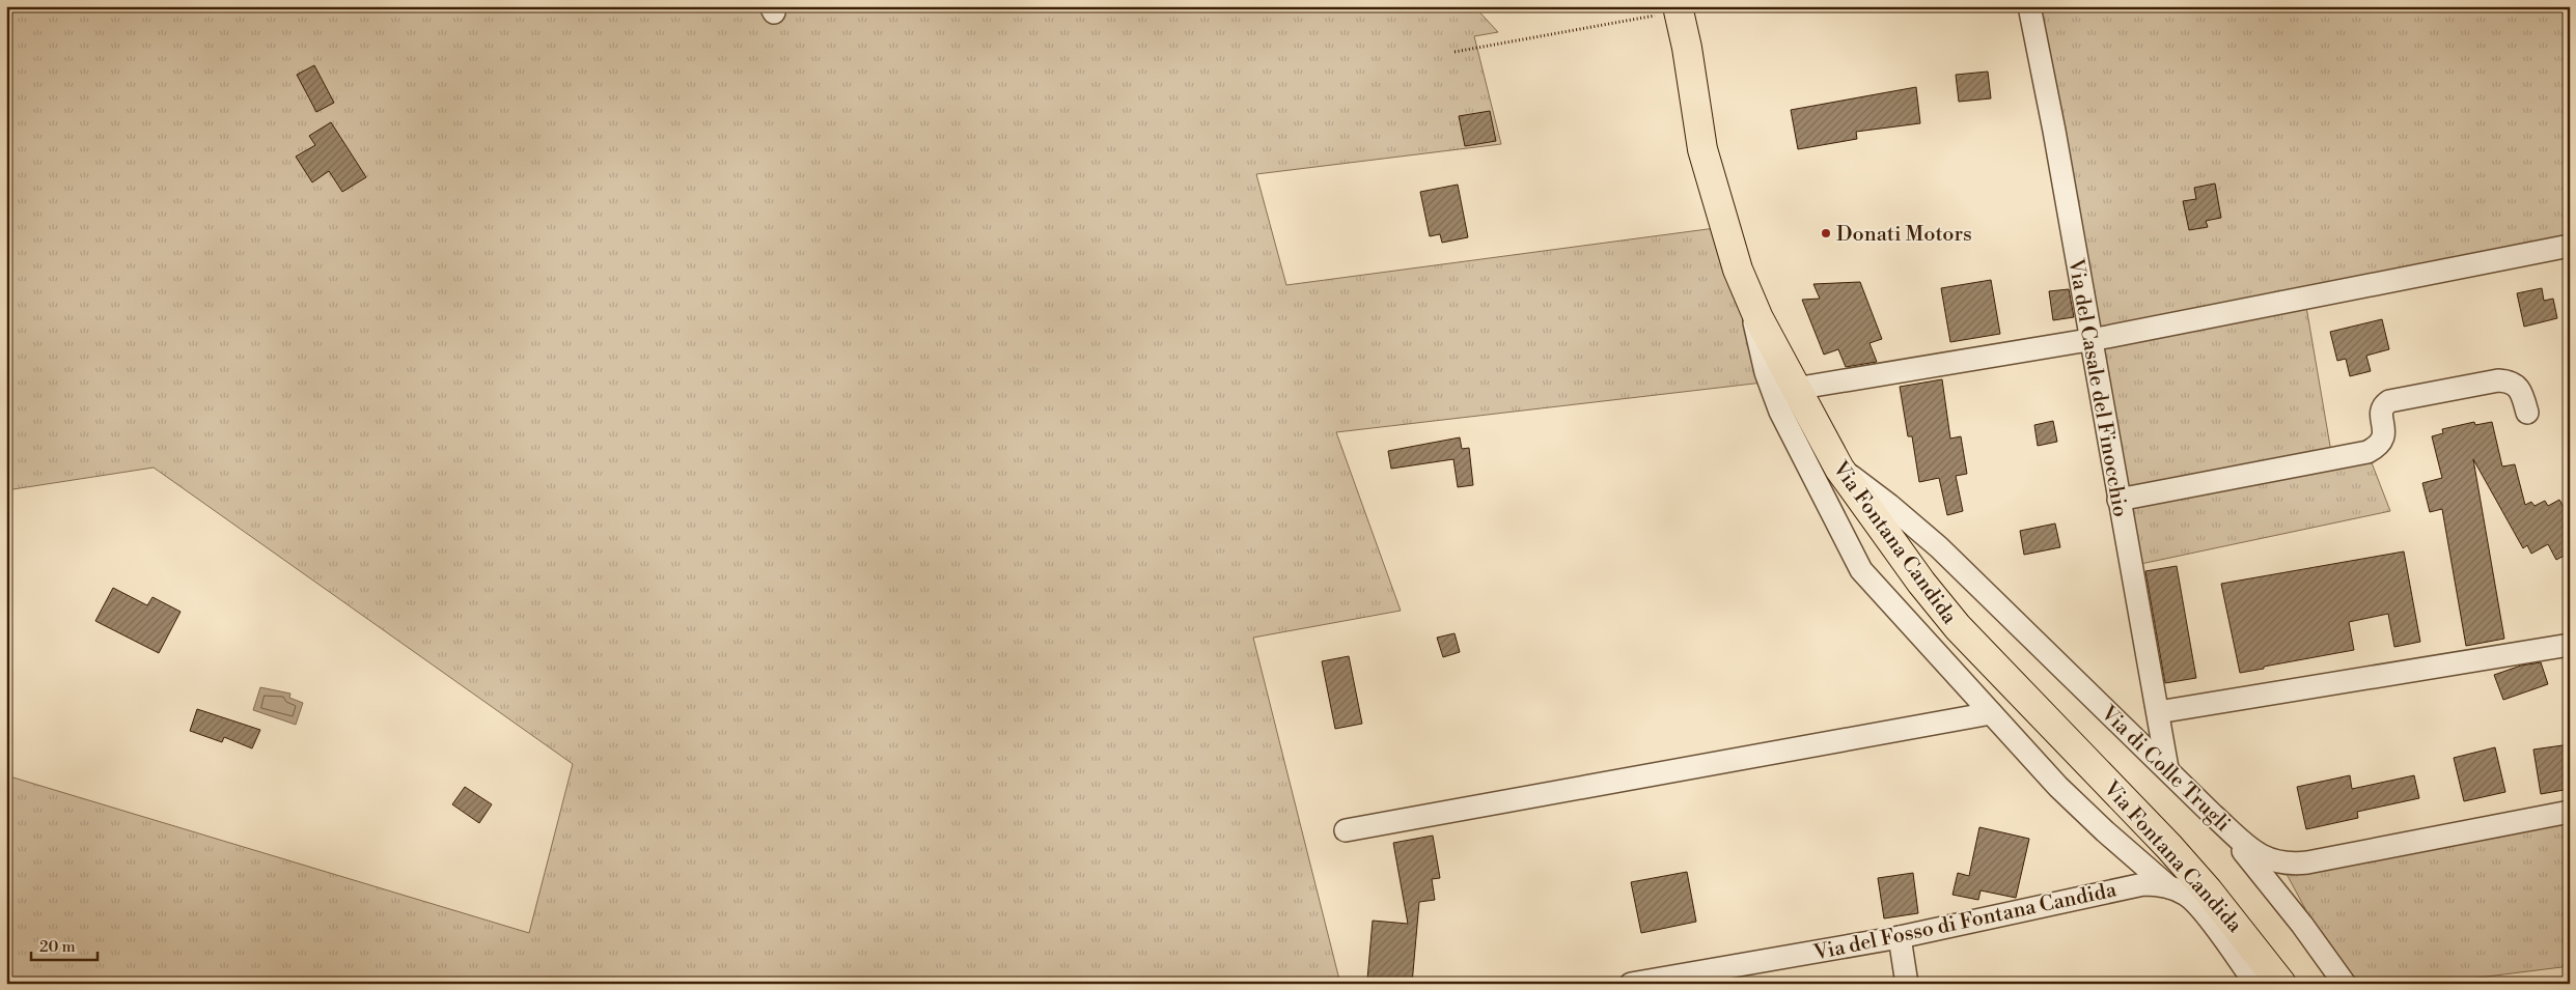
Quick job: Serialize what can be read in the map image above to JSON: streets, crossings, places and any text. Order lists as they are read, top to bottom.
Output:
{
  "streets": {
    "main road": ["Via Fontana Candida"],
    "street": ["Via del Casale del Finocchio", "Via di Colle Trugli", "Via del Fosso di Fontana Candida"]
  },
  "crossings": [
    ["Via del Casale del Finocchio", "Via di Colle Trugli"],
    ["Via Fontana Candida", "Via di Colle Trugli"]
  ],
  "places": ["Donati Motors"],
  "scale_bar": "20 m"
}
